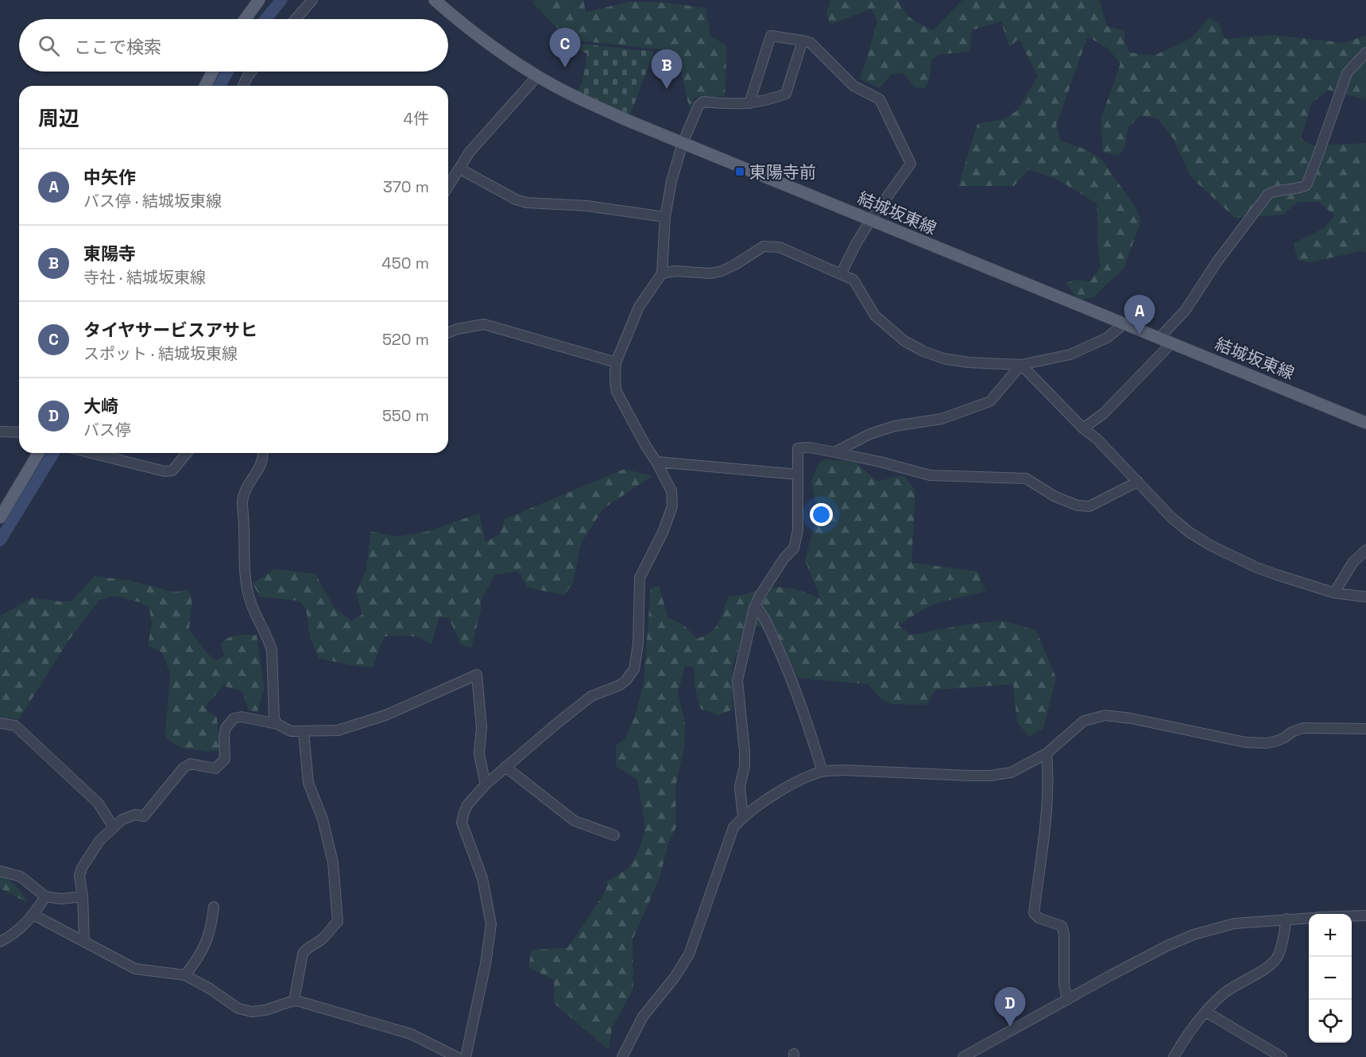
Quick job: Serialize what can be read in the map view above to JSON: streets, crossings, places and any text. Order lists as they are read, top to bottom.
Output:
{
  "streets": {
    "main road": ["結城坂東線"]
  },
  "places": {
    "transit": ["東陽寺前"]
  },
  "page": {
    "search": "ここで検索",
    "pins": [
      "C",
      "B",
      "A",
      "D"
    ],
    "heading": ["周辺", "4件"],
    "list": [
      {
        "mark": "A",
        "name": "中矢作",
        "note": "バス停 · 結城坂東線",
        "value": "370 m"
      },
      {
        "mark": "B",
        "name": "東陽寺",
        "note": "寺社 · 結城坂東線",
        "value": "450 m"
      },
      {
        "mark": "C",
        "name": "タイヤサービスアサヒ",
        "note": "スポット · 結城坂東線",
        "value": "520 m"
      },
      {
        "mark": "D",
        "name": "大崎",
        "note": "バス停",
        "value": "550 m"
      }
    ],
    "map_buttons": ["+", "−"]
  }
}
